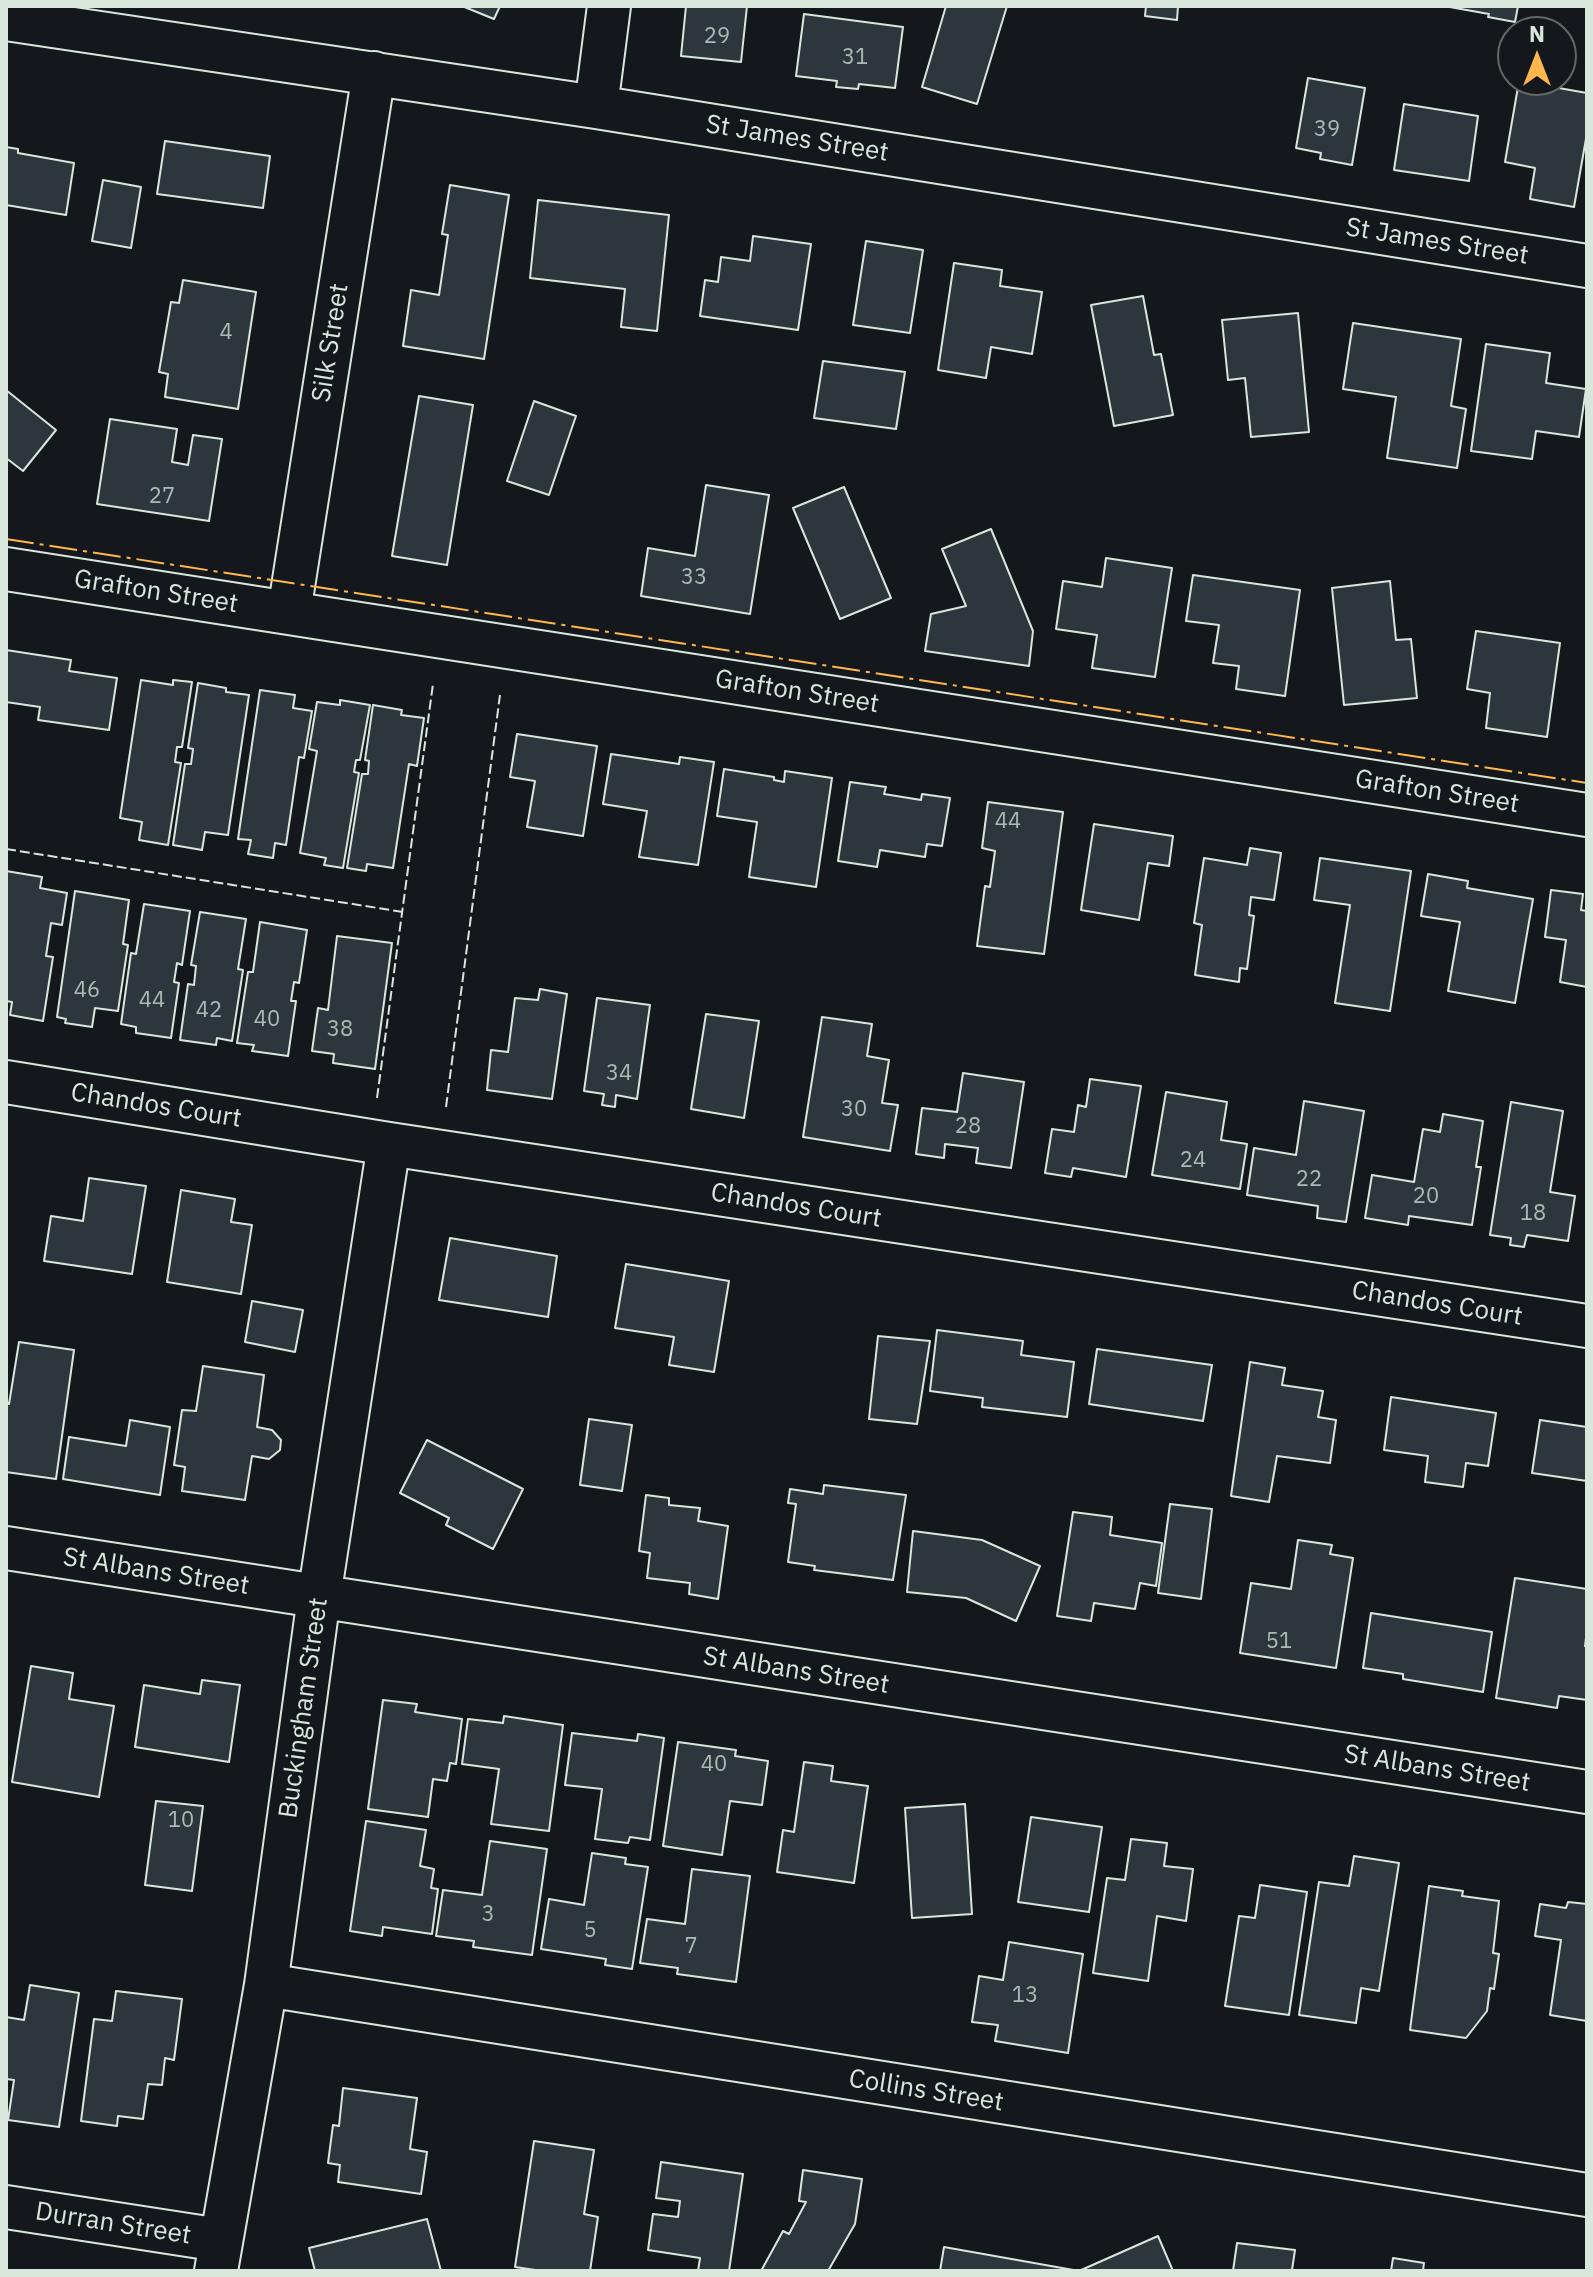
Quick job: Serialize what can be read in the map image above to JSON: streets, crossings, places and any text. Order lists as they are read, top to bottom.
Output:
{
  "streets": {
    "street": [
      "St James Street",
      "Silk Street",
      "Grafton Street",
      "Chandos Court",
      "St Albans Street",
      "Buckingham Street",
      "Collins Street",
      "Durran Street"
    ]
  },
  "crossings": [
    ["St James Street", "Silk Street"],
    ["Silk Street", "Grafton Street"],
    ["Chandos Court", "Buckingham Street"],
    ["St Albans Street", "Buckingham Street"],
    ["Buckingham Street", "Collins Street"],
    ["Buckingham Street", "Durran Street"]
  ],
  "house_numbers": [
    "29",
    "31",
    "39",
    "4",
    "27",
    "33",
    "44",
    "46",
    "44",
    "42",
    "40",
    "38",
    "34",
    "30",
    "28",
    "24",
    "22",
    "20",
    "18",
    "51",
    "40",
    "10",
    "3",
    "5",
    "7",
    "13"
  ],
  "north": "top"
}
